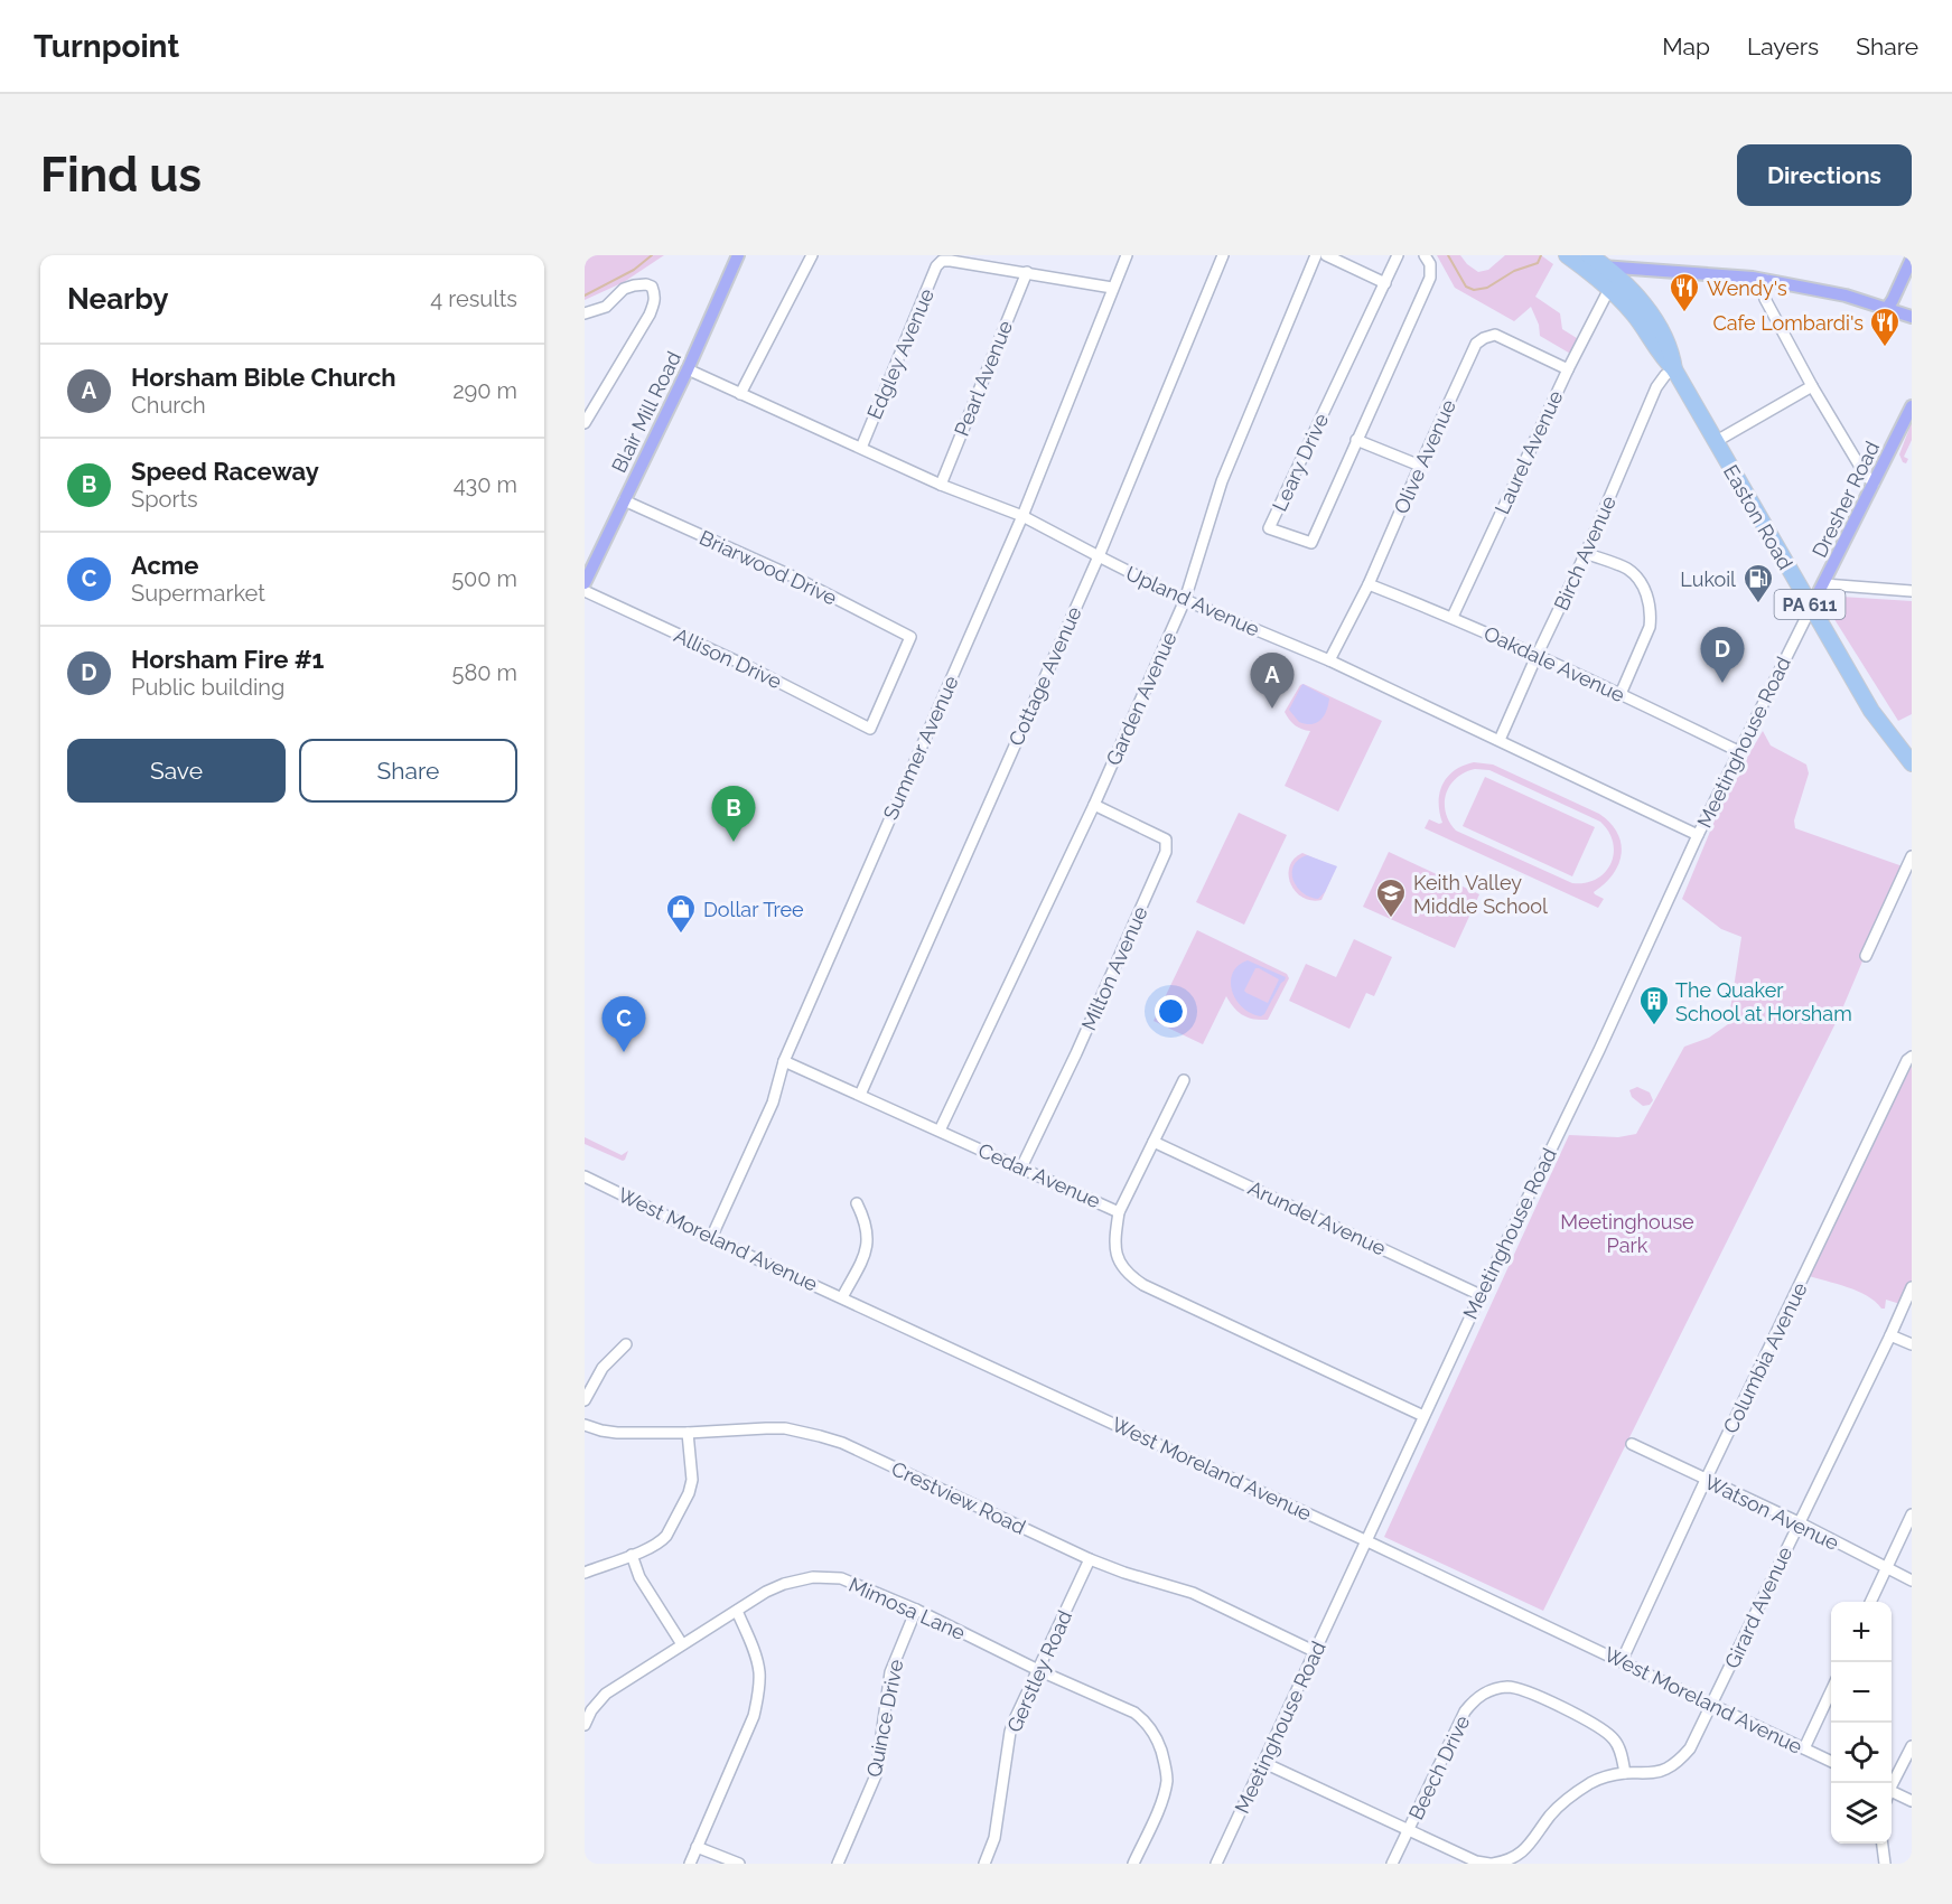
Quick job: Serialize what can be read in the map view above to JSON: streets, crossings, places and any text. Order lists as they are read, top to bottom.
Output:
{
  "streets": {
    "highway": ["Easton Road", "PA 611"],
    "main road": ["Blair Mill Road", "Dresher Road"],
    "street": [
      "Edgley Avenue",
      "Pearl Avenue",
      "Laurel Avenue",
      "Olive Avenue",
      "Leary Drive",
      "Birch Avenue",
      "Briarwood Drive",
      "Upland Avenue",
      "Allison Drive",
      "Oakdale Avenue",
      "Cottage Avenue",
      "Garden Avenue",
      "Meetinghouse Road",
      "Summer Avenue",
      "Milton Avenue",
      "Cedar Avenue",
      "Arundel Avenue",
      "West Moreland Avenue",
      "Columbia Avenue",
      "Crestview Road",
      "Watson Avenue",
      "Girard Avenue",
      "Mimosa Lane",
      "Gerstley Road",
      "Quince Drive",
      "Beech Drive"
    ]
  },
  "crossings": [
    ["Edgley Avenue", "Pearl Avenue"],
    ["Edgley Avenue", "Upland Avenue"],
    ["Pearl Avenue", "Upland Avenue"],
    ["Blair Mill Road", "Briarwood Drive"],
    ["Blair Mill Road", "Upland Avenue"],
    ["Laurel Avenue", "Olive Avenue"],
    ["Laurel Avenue", "Easton Road"],
    ["Laurel Avenue", "Oakdale Avenue"],
    ["Olive Avenue", "Leary Drive"],
    ["Olive Avenue", "Upland Avenue"],
    ["Olive Avenue", "Oakdale Avenue"],
    ["Dresher Road", "Easton Road"],
    ["Dresher Road", "Meetinghouse Road"],
    ["Easton Road", "Birch Avenue"],
    ["Easton Road", "Meetinghouse Road"],
    ["Birch Avenue", "Upland Avenue"],
    ["Birch Avenue", "Oakdale Avenue"],
    ["Briarwood Drive", "Allison Drive"],
    ["Upland Avenue", "Cottage Avenue"],
    ["Upland Avenue", "Garden Avenue"],
    ["Upland Avenue", "Meetinghouse Road"],
    ["Upland Avenue", "Summer Avenue"],
    ["Oakdale Avenue", "Meetinghouse Road"],
    ["Cottage Avenue", "Cedar Avenue"],
    ["Garden Avenue", "Milton Avenue"],
    ["Garden Avenue", "Cedar Avenue"],
    ["Meetinghouse Road", "Cedar Avenue"],
    ["Meetinghouse Road", "Arundel Avenue"],
    ["Meetinghouse Road", "West Moreland Avenue"],
    ["Meetinghouse Road", "Crestview Road"],
    ["Meetinghouse Road", "Girard Avenue"],
    ["Summer Avenue", "Cedar Avenue"],
    ["Summer Avenue", "West Moreland Avenue"],
    ["Milton Avenue", "Cedar Avenue"],
    ["West Moreland Avenue", "Columbia Avenue"],
    ["West Moreland Avenue", "Girard Avenue"],
    ["Columbia Avenue", "Watson Avenue"],
    ["Crestview Road", "Gerstley Road"],
    ["Watson Avenue", "Girard Avenue"],
    ["Girard Avenue", "Beech Drive"],
    ["Mimosa Lane", "Gerstley Road"],
    ["Mimosa Lane", "Quince Drive"]
  ],
  "parks": ["Meetinghouse Park"],
  "places": {
    "restaurant": ["Wendy's", "Cafe Lombardi's"],
    "fuel station": ["Lukoil"],
    "school or university": ["Keith Valley Middle School"],
    "shop": ["Dollar Tree"],
    "building": ["The Quaker School at Horsham"]
  },
  "page": {
    "header": "Turnpoint",
    "nav": ["Map", "Layers", "Share"],
    "buttons": [
      "Directions",
      ["Save", "Share"]
    ],
    "title": "Find us",
    "heading": ["Nearby", "4 results"],
    "list": [
      {
        "mark": "A",
        "name": "Horsham Bible Church",
        "note": "Church",
        "value": "290 m"
      },
      {
        "mark": "B",
        "name": "Speed Raceway",
        "note": "Sports",
        "value": "430 m"
      },
      {
        "mark": "C",
        "name": "Acme",
        "note": "Supermarket",
        "value": "500 m"
      },
      {
        "mark": "D",
        "name": "Horsham Fire #1",
        "note": "Public building",
        "value": "580 m"
      }
    ],
    "pins": [
      "D",
      "A",
      "B",
      "C"
    ],
    "map_buttons": ["+", "−"]
  }
}
